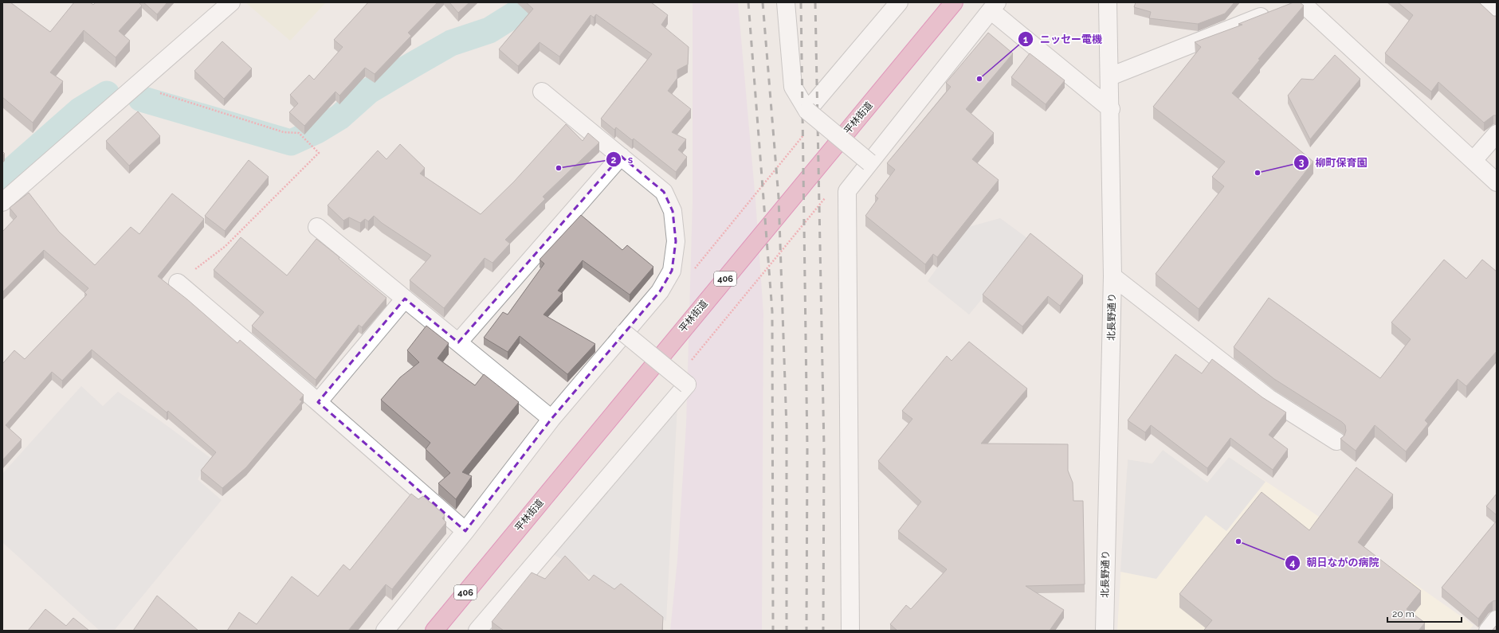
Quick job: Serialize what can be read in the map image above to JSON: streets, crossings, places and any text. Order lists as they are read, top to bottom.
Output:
{
  "streets": {
    "highway": ["平林街道", "406"],
    "street": ["北長野通り"]
  },
  "places": [
    "ニッセー電機",
    "s",
    "柳町保育園",
    "朝日ながの病院"
  ],
  "scale_bar": "20 m"
}
